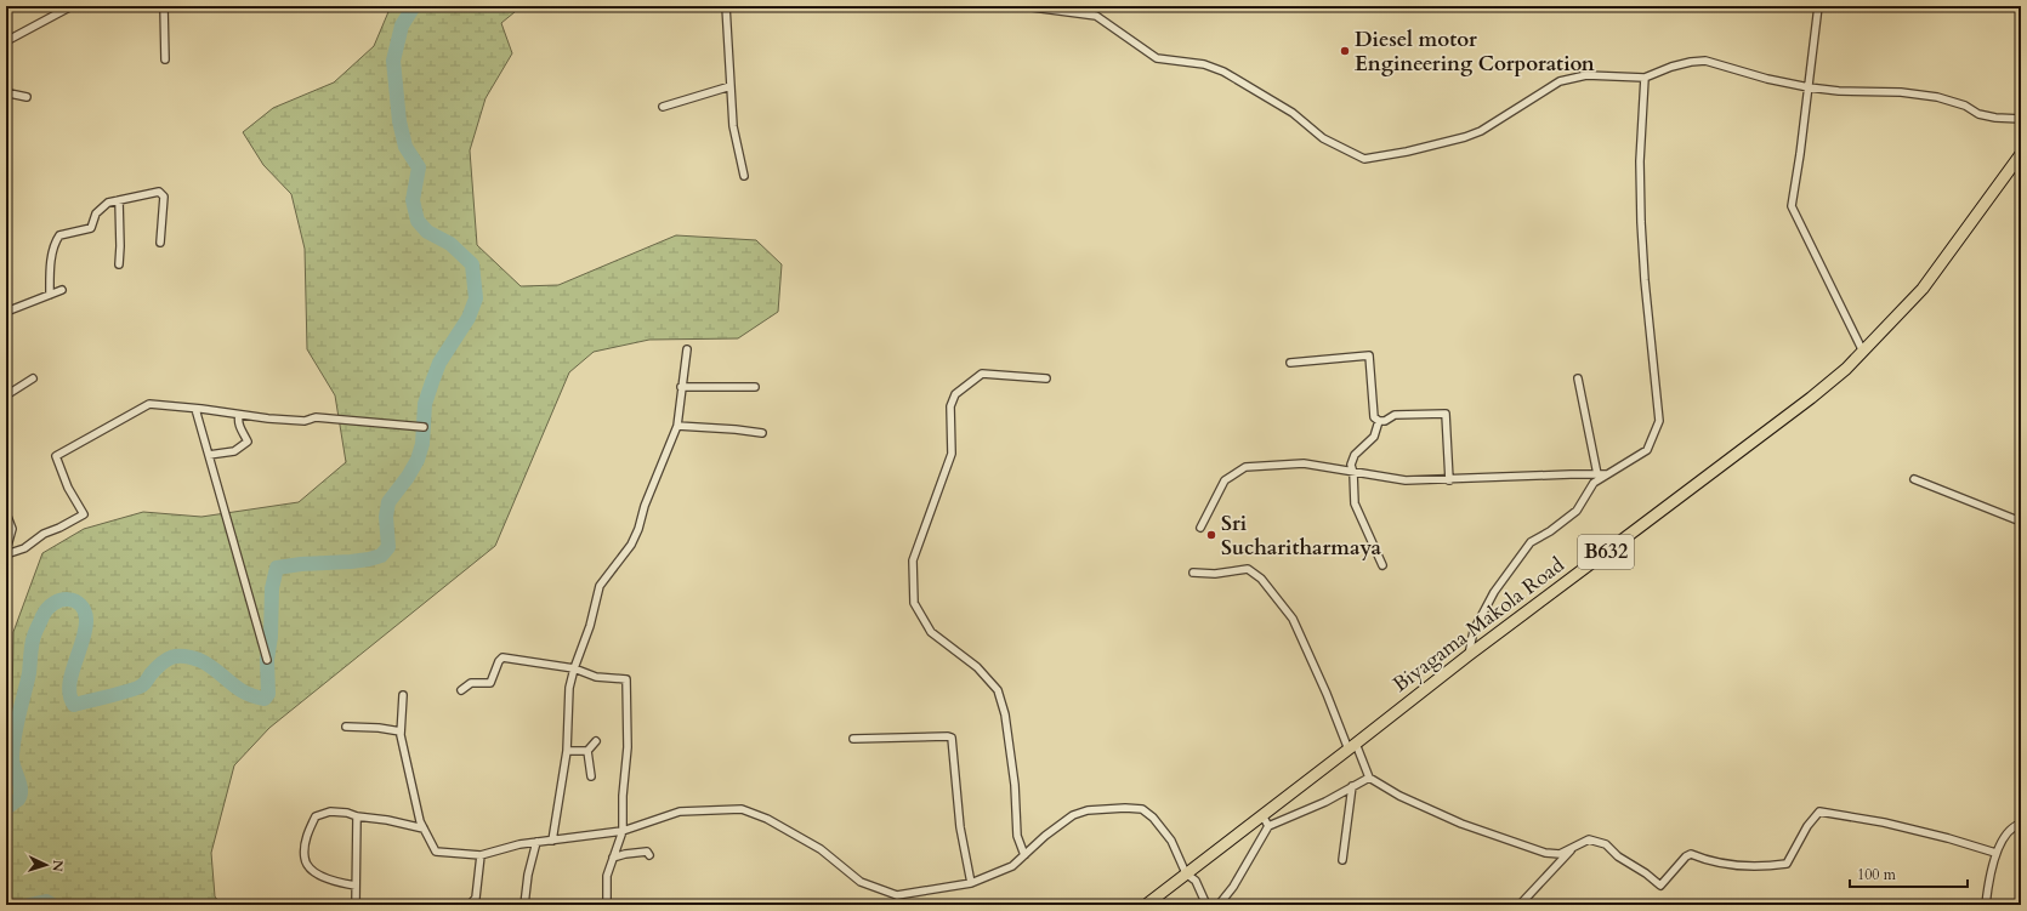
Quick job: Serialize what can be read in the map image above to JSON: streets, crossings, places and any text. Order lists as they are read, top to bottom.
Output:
{
  "streets": {
    "main road": ["B632", "Biyagama Makola Road"]
  },
  "places": ["Diesel motor Engineering Corporation", "Sri Sucharitharmaya"],
  "scale_bar": "100 m",
  "north": "right"
}
